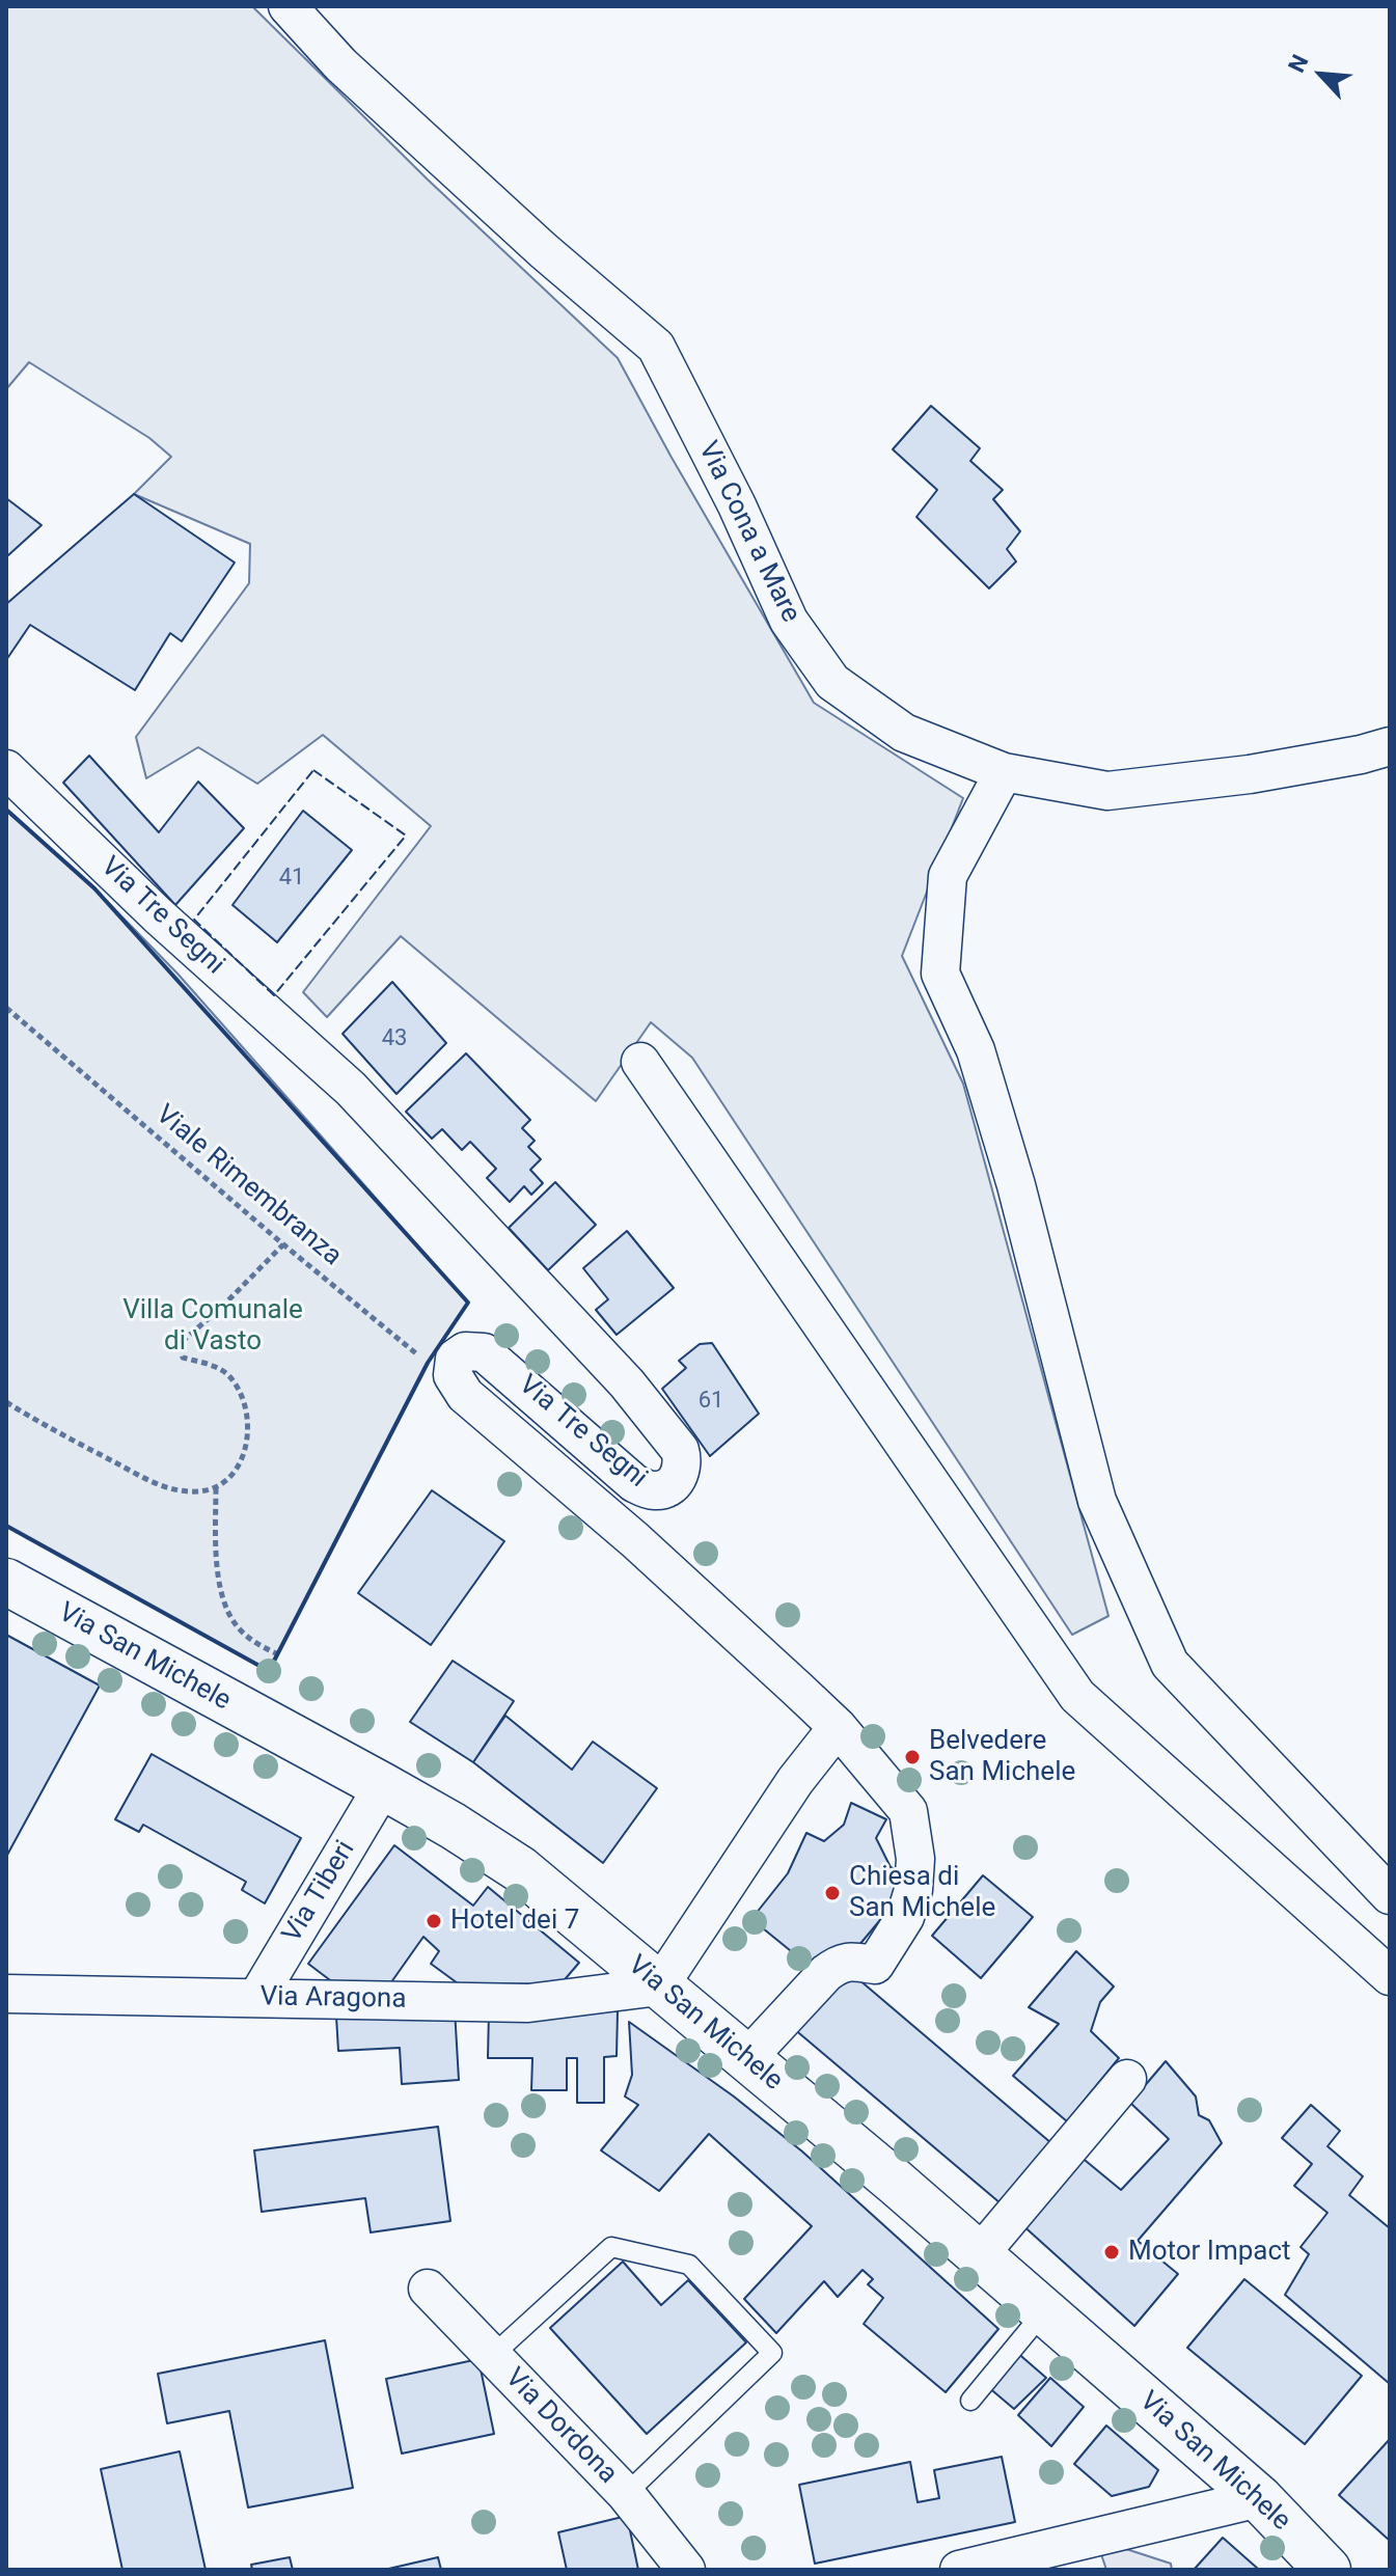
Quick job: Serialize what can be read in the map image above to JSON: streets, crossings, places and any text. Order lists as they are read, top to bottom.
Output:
{
  "streets": {
    "street": [
      "Via Cona a Mare",
      "Via Tre Segni",
      "Via San Michele",
      "Via Tiberi",
      "Via Aragona",
      "Via Dordona"
    ],
    "path": ["Viale Rimembranza"]
  },
  "crossings": [
    ["Via Tre Segni", "Viale Rimembranza"],
    ["Via Tre Segni", "Via San Michele"],
    ["Via San Michele", "Via Tiberi"],
    ["Via San Michele", "Via Aragona"],
    ["Via Tiberi", "Via Aragona"]
  ],
  "parks": ["Villa Comunale di Vasto"],
  "places": [
    "Belvedere San Michele",
    "Chiesa di San Michele",
    "Hotel dei 7",
    "Motor Impact"
  ],
  "house_numbers": ["41", "43", "61"],
  "north": "top left"
}
